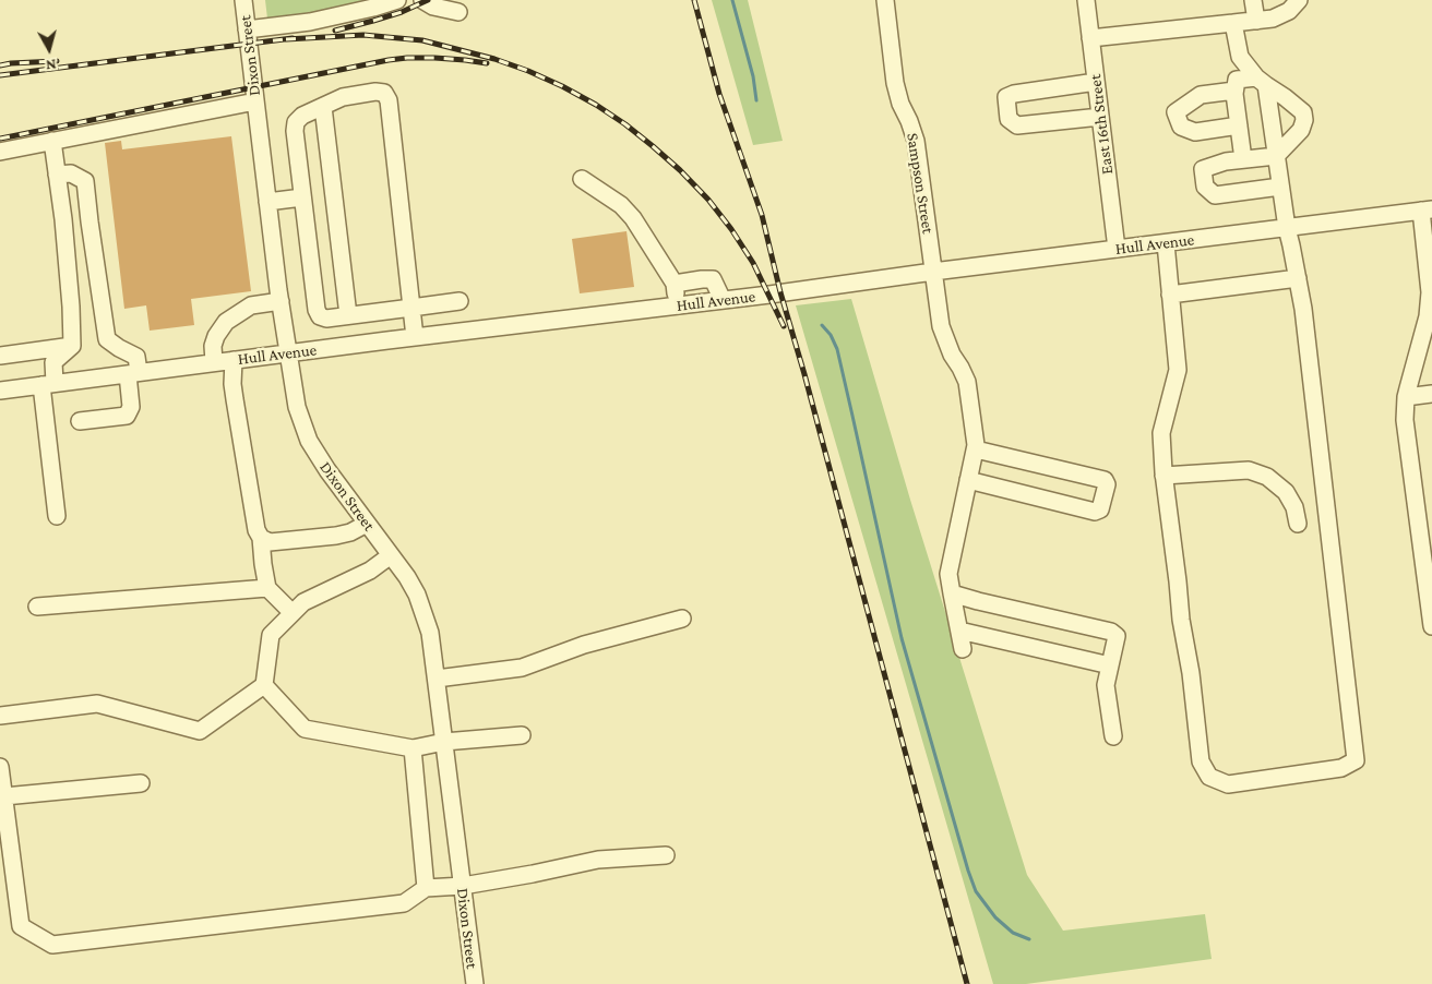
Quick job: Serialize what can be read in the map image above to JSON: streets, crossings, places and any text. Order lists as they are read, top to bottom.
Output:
{
  "streets": {
    "street": [
      "Dixon Street",
      "East 16th Street",
      "Sampson Street",
      "Hull Avenue"
    ]
  },
  "crossings": [
    ["Dixon Street", "Hull Avenue"],
    ["East 16th Street", "Hull Avenue"],
    ["Sampson Street", "Hull Avenue"]
  ],
  "north": "bottom"
}
